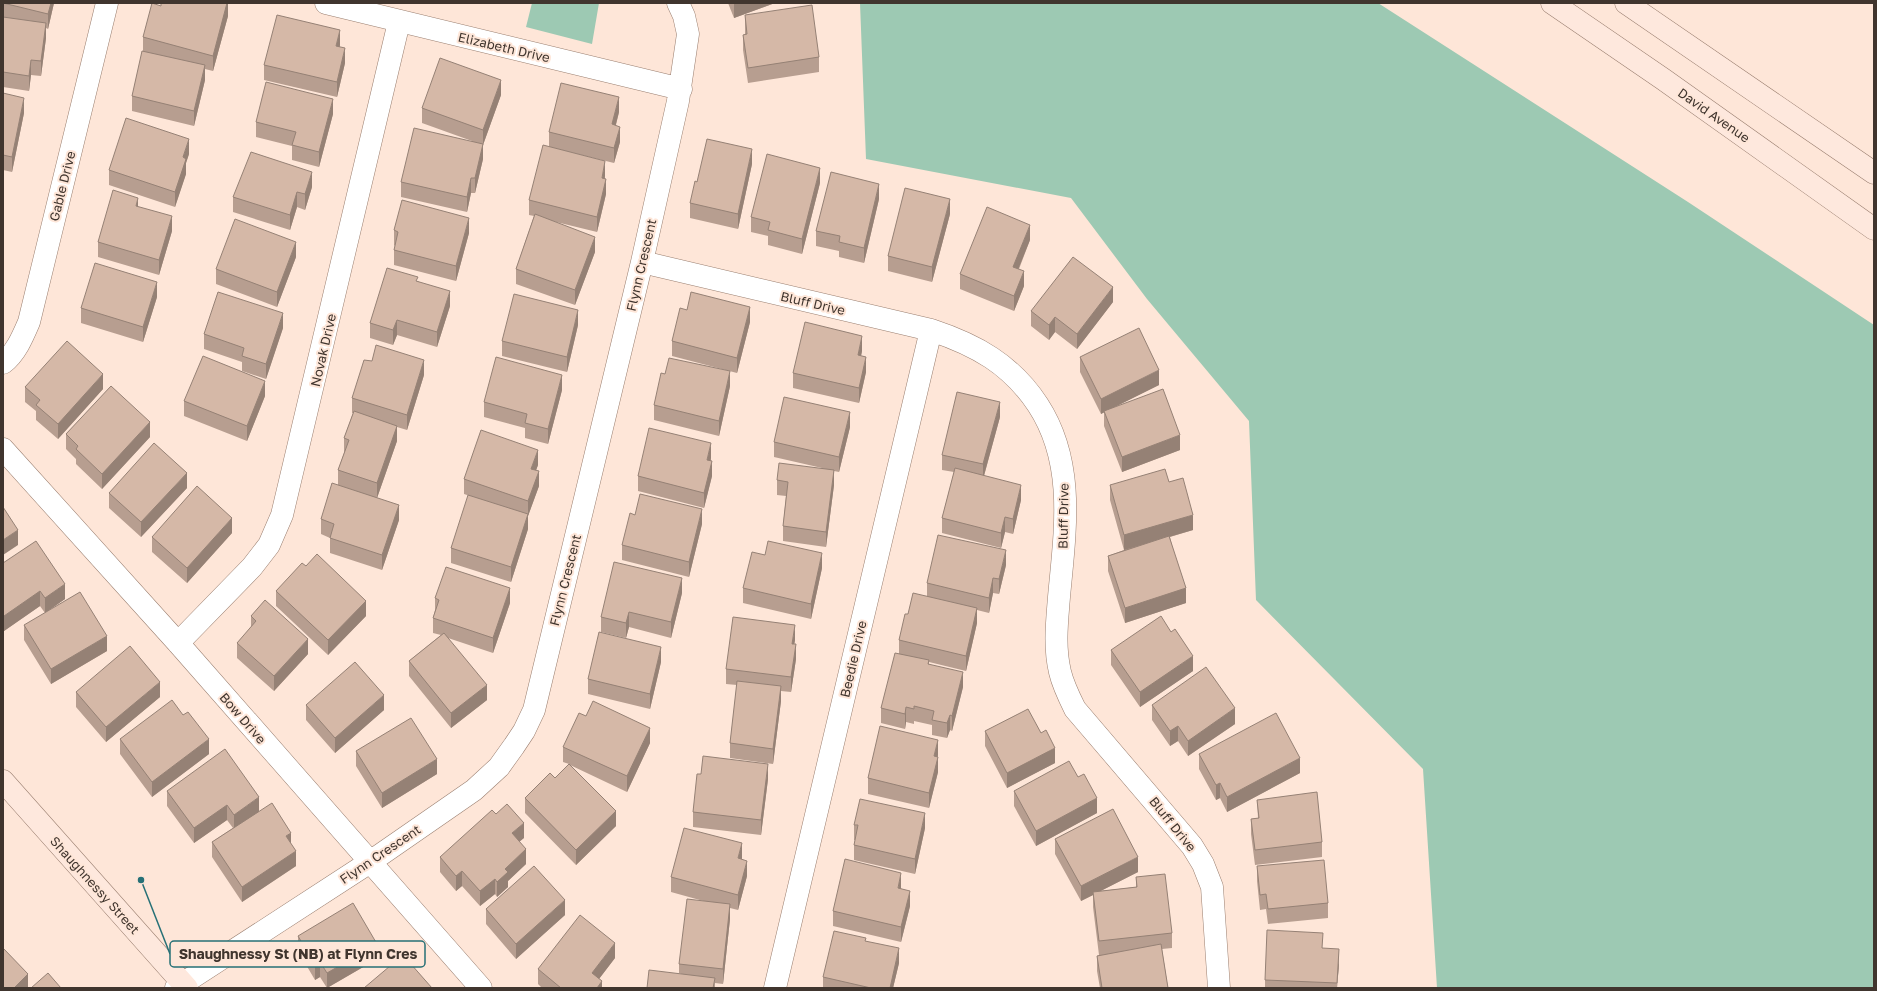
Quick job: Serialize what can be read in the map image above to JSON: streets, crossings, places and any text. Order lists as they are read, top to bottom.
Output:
{
  "streets": {
    "main road": ["David Avenue", "Shaughnessy Street"],
    "street": [
      "Elizabeth Drive",
      "Gable Drive",
      "Flynn Crescent",
      "Bluff Drive",
      "Novak Drive",
      "Beedie Drive",
      "Bow Drive"
    ]
  },
  "crossings": [
    ["Elizabeth Drive", "Flynn Crescent"],
    ["Elizabeth Drive", "Novak Drive"],
    ["Flynn Crescent", "Bluff Drive"],
    ["Flynn Crescent", "Bow Drive"],
    ["Flynn Crescent", "Shaughnessy Street"],
    ["Bluff Drive", "Beedie Drive"],
    ["Novak Drive", "Bow Drive"]
  ],
  "places": ["Shaughnessy St (NB) at Flynn Cres"]
}
